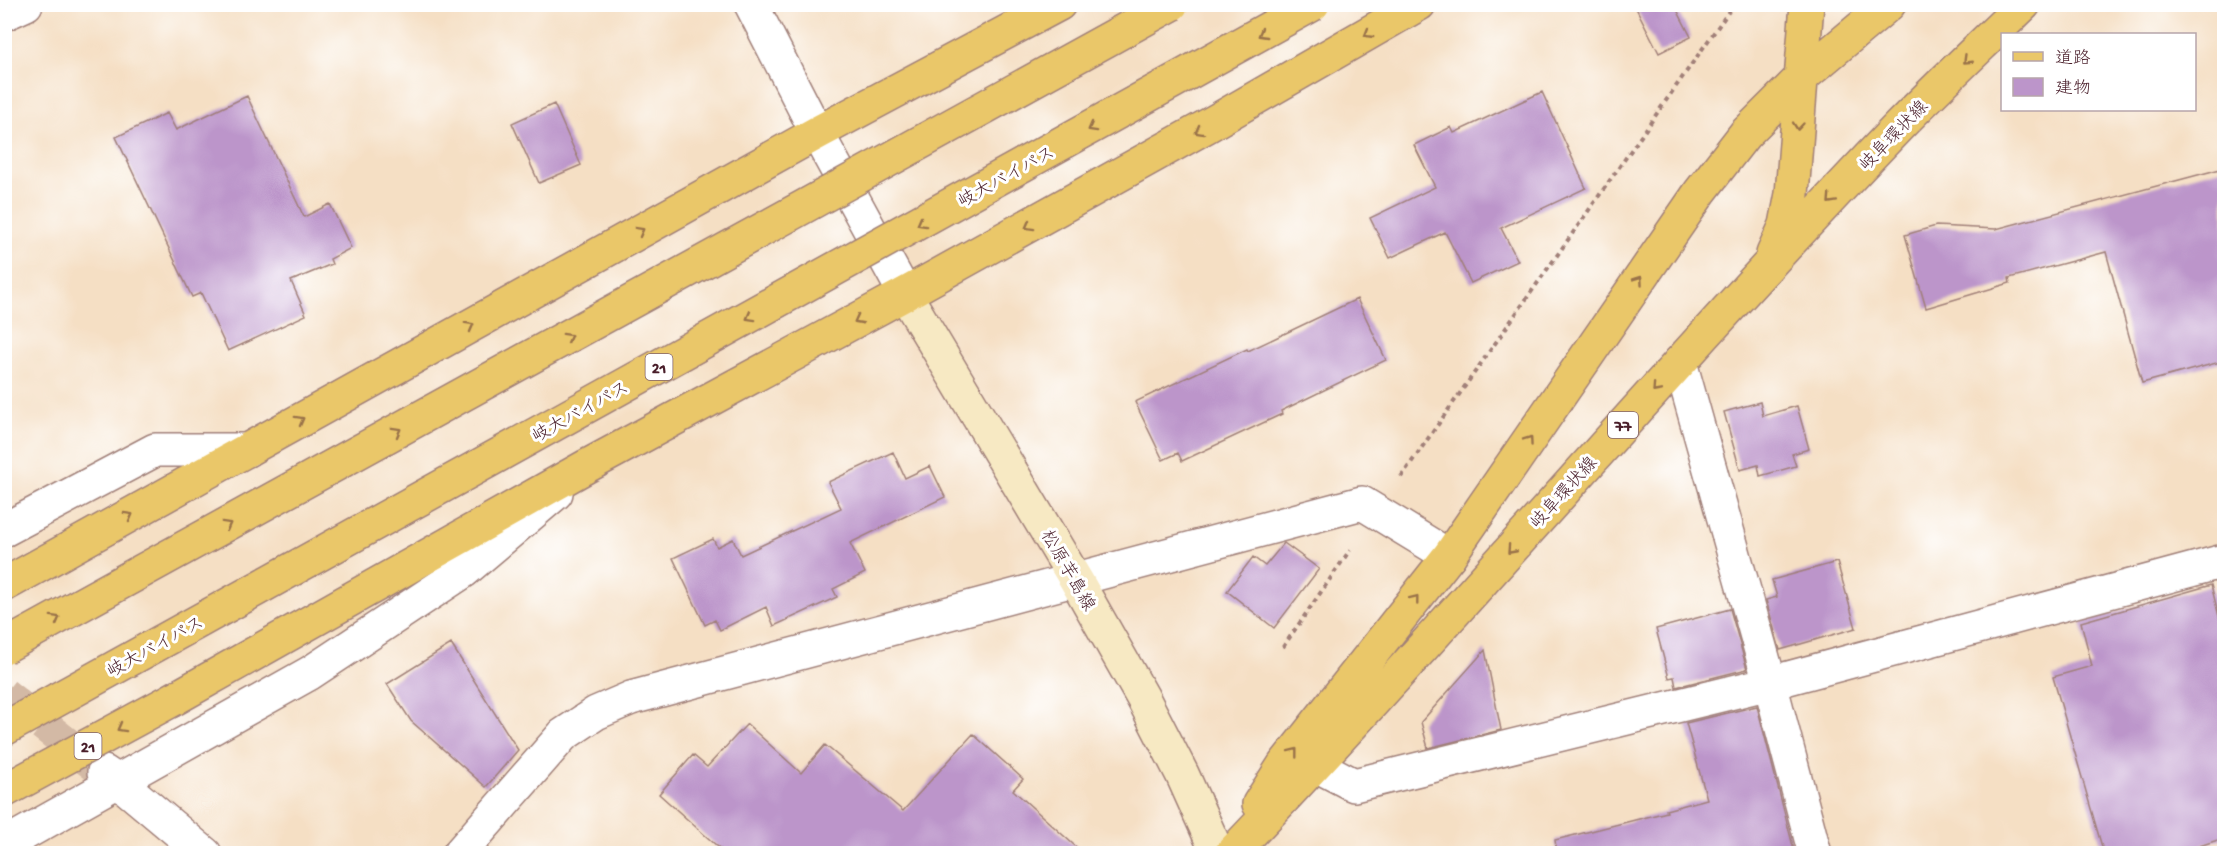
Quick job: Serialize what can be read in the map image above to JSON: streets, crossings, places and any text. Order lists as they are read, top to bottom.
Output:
{
  "streets": {
    "main road": [
      "岐阜環状線",
      "岐大バイパス",
      "21",
      "77",
      "松原芋島線"
    ]
  },
  "crossings": [
    ["21", "松原芋島線"]
  ],
  "legend": ["道路", "建物"]
}
